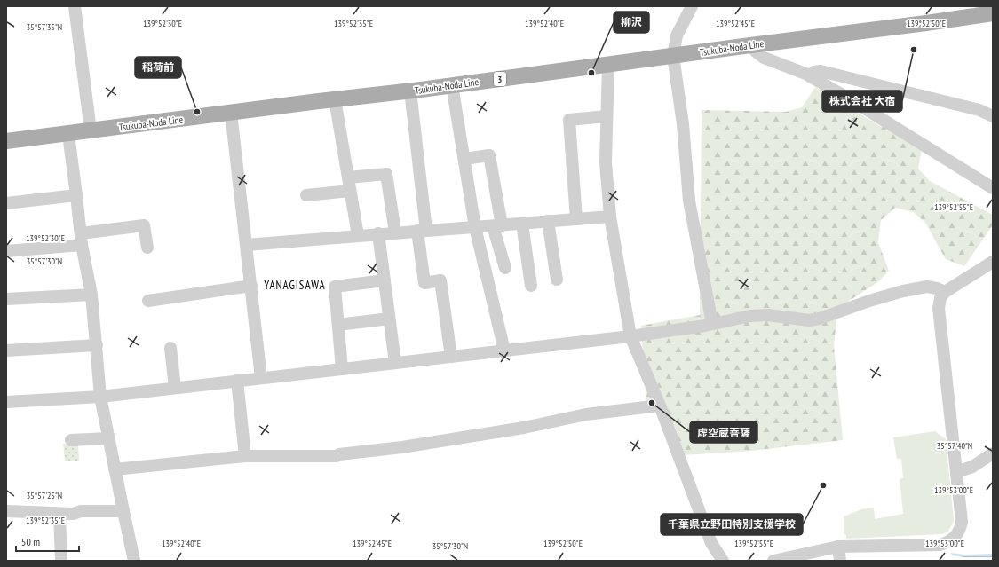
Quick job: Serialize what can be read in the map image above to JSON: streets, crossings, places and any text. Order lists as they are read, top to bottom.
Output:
{
  "streets": {
    "main road": ["Tsukuba-Noda Line", "3"]
  },
  "districts": ["YANAGISAWA"],
  "places": [
    "株式会社 大宿",
    "柳沢",
    "稲荷前",
    "虚空蔵菩薩",
    "千葉県立野田特別支援学校"
  ],
  "scale_bar": "50 m",
  "coordinates": [
    "139°52'30\"E",
    "139°52'35\"E",
    "139°52'45\"E",
    "139°52'50\"E",
    "139°52'40\"E",
    "35°57'35\"N",
    "139°52'55\"E",
    "35°57'30\"N",
    "35°57'40\"N",
    "139°53'00\"E",
    "35°57'25\"N"
  ]
}
